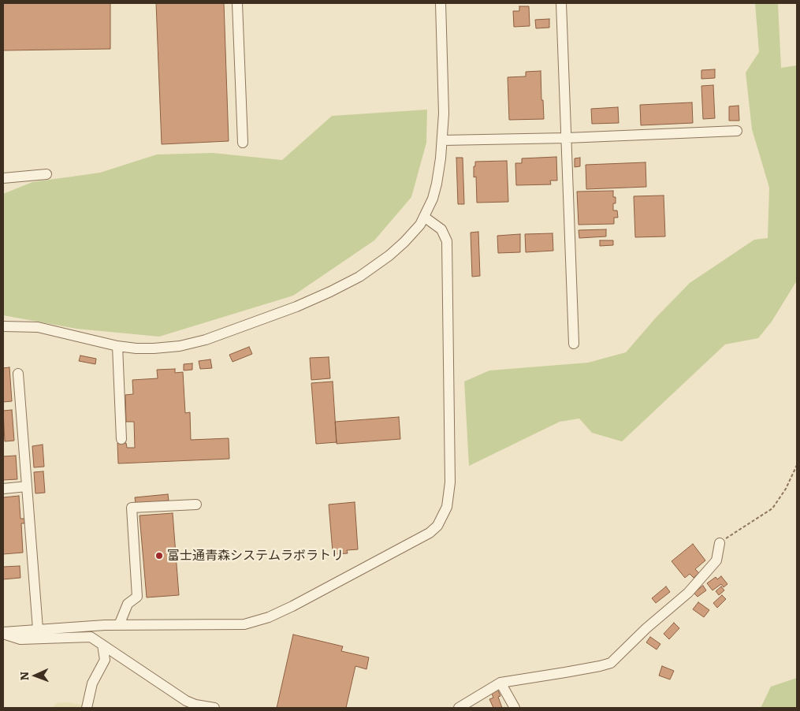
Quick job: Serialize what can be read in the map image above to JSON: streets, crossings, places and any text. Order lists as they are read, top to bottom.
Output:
{
  "places": ["富士通青森システムラボラトリ"],
  "north": "left"
}
